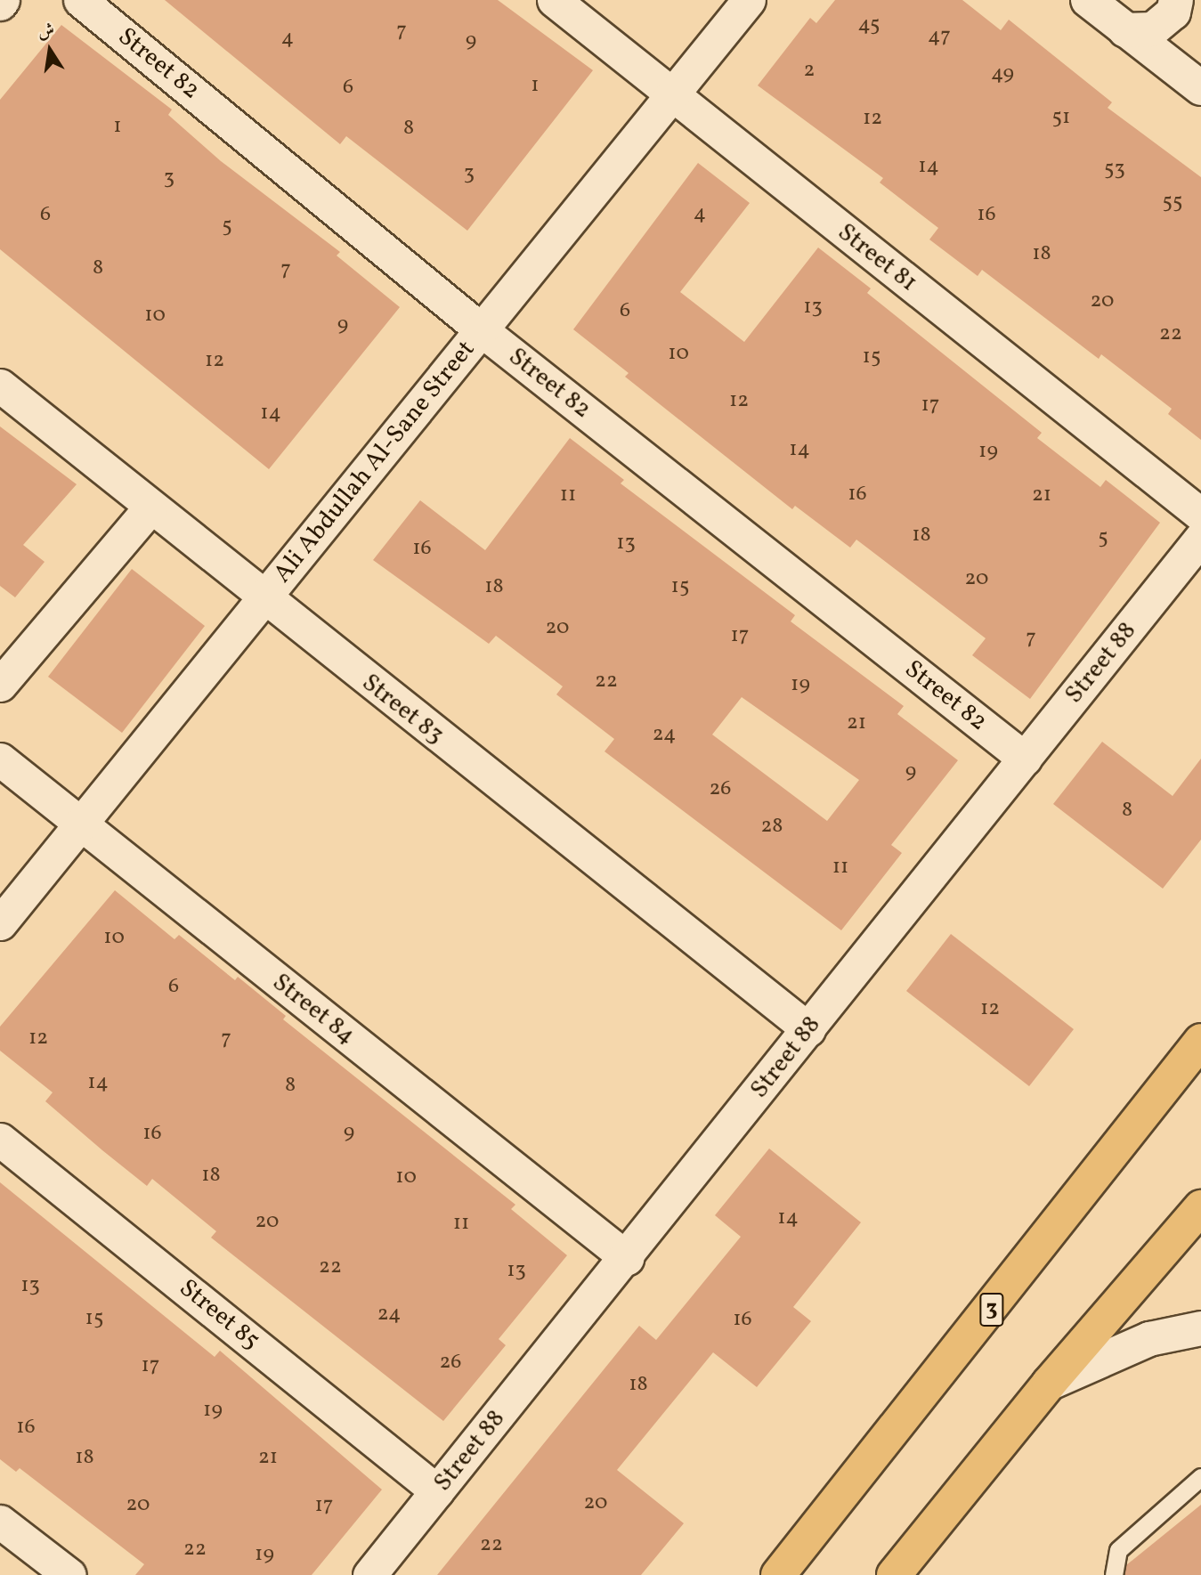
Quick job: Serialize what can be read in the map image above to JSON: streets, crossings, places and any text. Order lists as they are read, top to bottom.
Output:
{
  "streets": {
    "main road": ["3"],
    "street": [
      "Street 82",
      "Street 81",
      "Ali Abdullah Al-Sane Street",
      "Street 88",
      "Street 83",
      "Street 84",
      "Street 85"
    ]
  },
  "crossings": [
    ["Street 82", "Ali Abdullah Al-Sane Street"],
    ["Street 82", "Street 88"],
    ["Street 81", "Ali Abdullah Al-Sane Street"],
    ["Ali Abdullah Al-Sane Street", "Street 83"],
    ["Ali Abdullah Al-Sane Street", "Street 84"],
    ["Street 88", "Street 83"],
    ["Street 88", "Street 84"],
    ["Street 88", "Street 85"]
  ],
  "house_numbers": [
    "45",
    "7",
    "47",
    "4",
    "9",
    "2",
    "49",
    "1",
    "6",
    "51",
    "12",
    "1",
    "8",
    "14",
    "53",
    "3",
    "3",
    "55",
    "4",
    "6",
    "16",
    "5",
    "18",
    "8",
    "7",
    "20",
    "13",
    "6",
    "10",
    "9",
    "22",
    "10",
    "15",
    "12",
    "12",
    "17",
    "14",
    "14",
    "19",
    "16",
    "11",
    "21",
    "18",
    "5",
    "13",
    "16",
    "20",
    "18",
    "15",
    "20",
    "17",
    "7",
    "22",
    "19",
    "21",
    "24",
    "9",
    "26",
    "8",
    "28",
    "11",
    "10",
    "6",
    "12",
    "12",
    "7",
    "14",
    "8",
    "9",
    "16",
    "18",
    "10",
    "14",
    "20",
    "11",
    "22",
    "13",
    "13",
    "24",
    "15",
    "16",
    "26",
    "17",
    "18",
    "19",
    "16",
    "18",
    "21",
    "20",
    "20",
    "17",
    "22",
    "22",
    "19"
  ],
  "north": "top"
}
